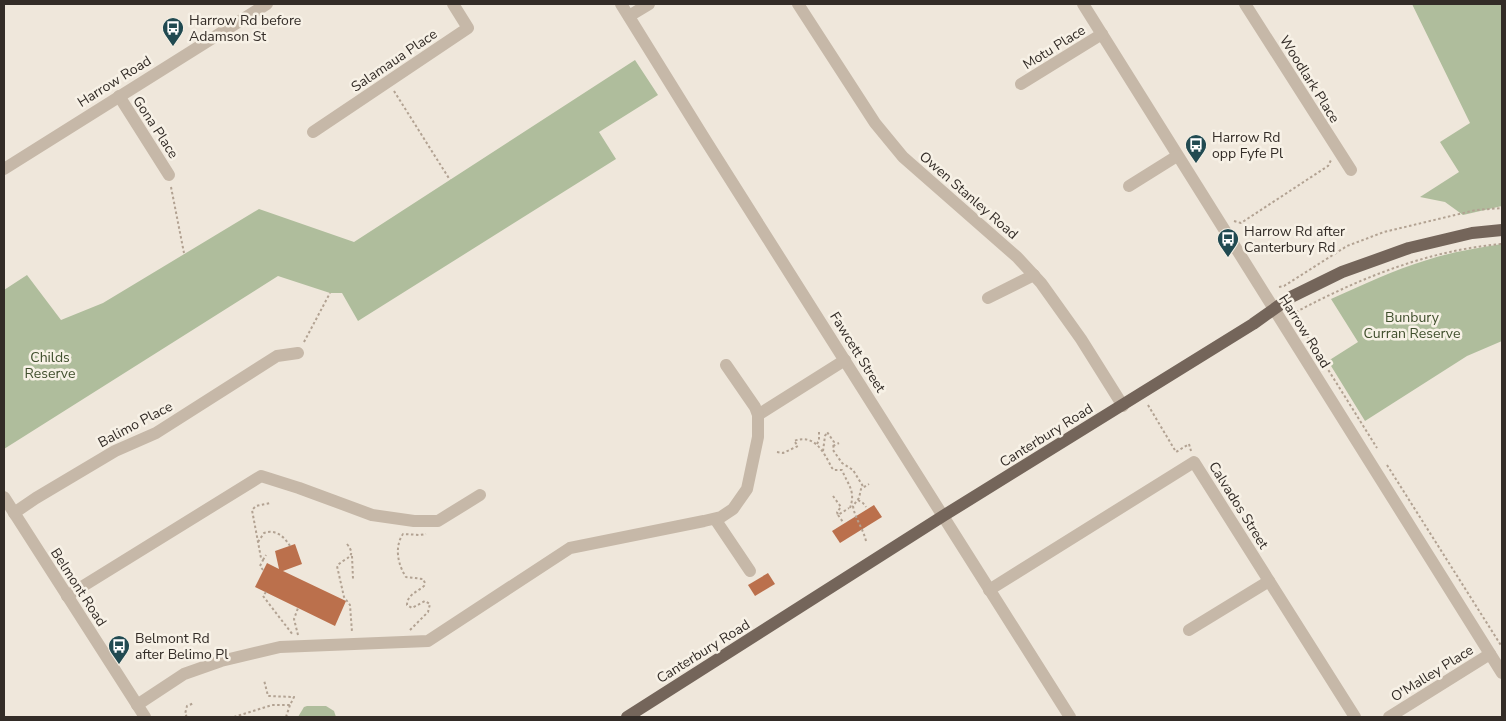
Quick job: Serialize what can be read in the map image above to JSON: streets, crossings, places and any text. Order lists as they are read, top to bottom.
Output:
{
  "streets": {
    "main road": ["Canterbury Road"],
    "street": [
      "Motu Place",
      "Salamaua Place",
      "Woodlark Place",
      "Harrow Road",
      "Gona Place",
      "Owen Stanley Road",
      "Fawcett Street",
      "Balimo Place",
      "Calvados Street",
      "Belmont Road",
      "O'Malley Place"
    ]
  },
  "crossings": [
    ["Motu Place", "Harrow Road"],
    ["Harrow Road", "Gona Place"],
    ["Harrow Road", "Canterbury Road"],
    ["Harrow Road", "O'Malley Place"],
    ["Owen Stanley Road", "Canterbury Road"],
    ["Fawcett Street", "Canterbury Road"],
    ["Fawcett Street", "Calvados Street"],
    ["Balimo Place", "Belmont Road"]
  ],
  "parks": ["Bunbury Curran Reserve", "Childs Reserve"],
  "places": {
    "bus stop": [
      "Harrow Rd before Adamson St",
      "Harrow Rd opp Fyfe Pl",
      "Harrow Rd after Canterbury Rd",
      "Belmont Rd after Belimo Pl"
    ]
  }
}
